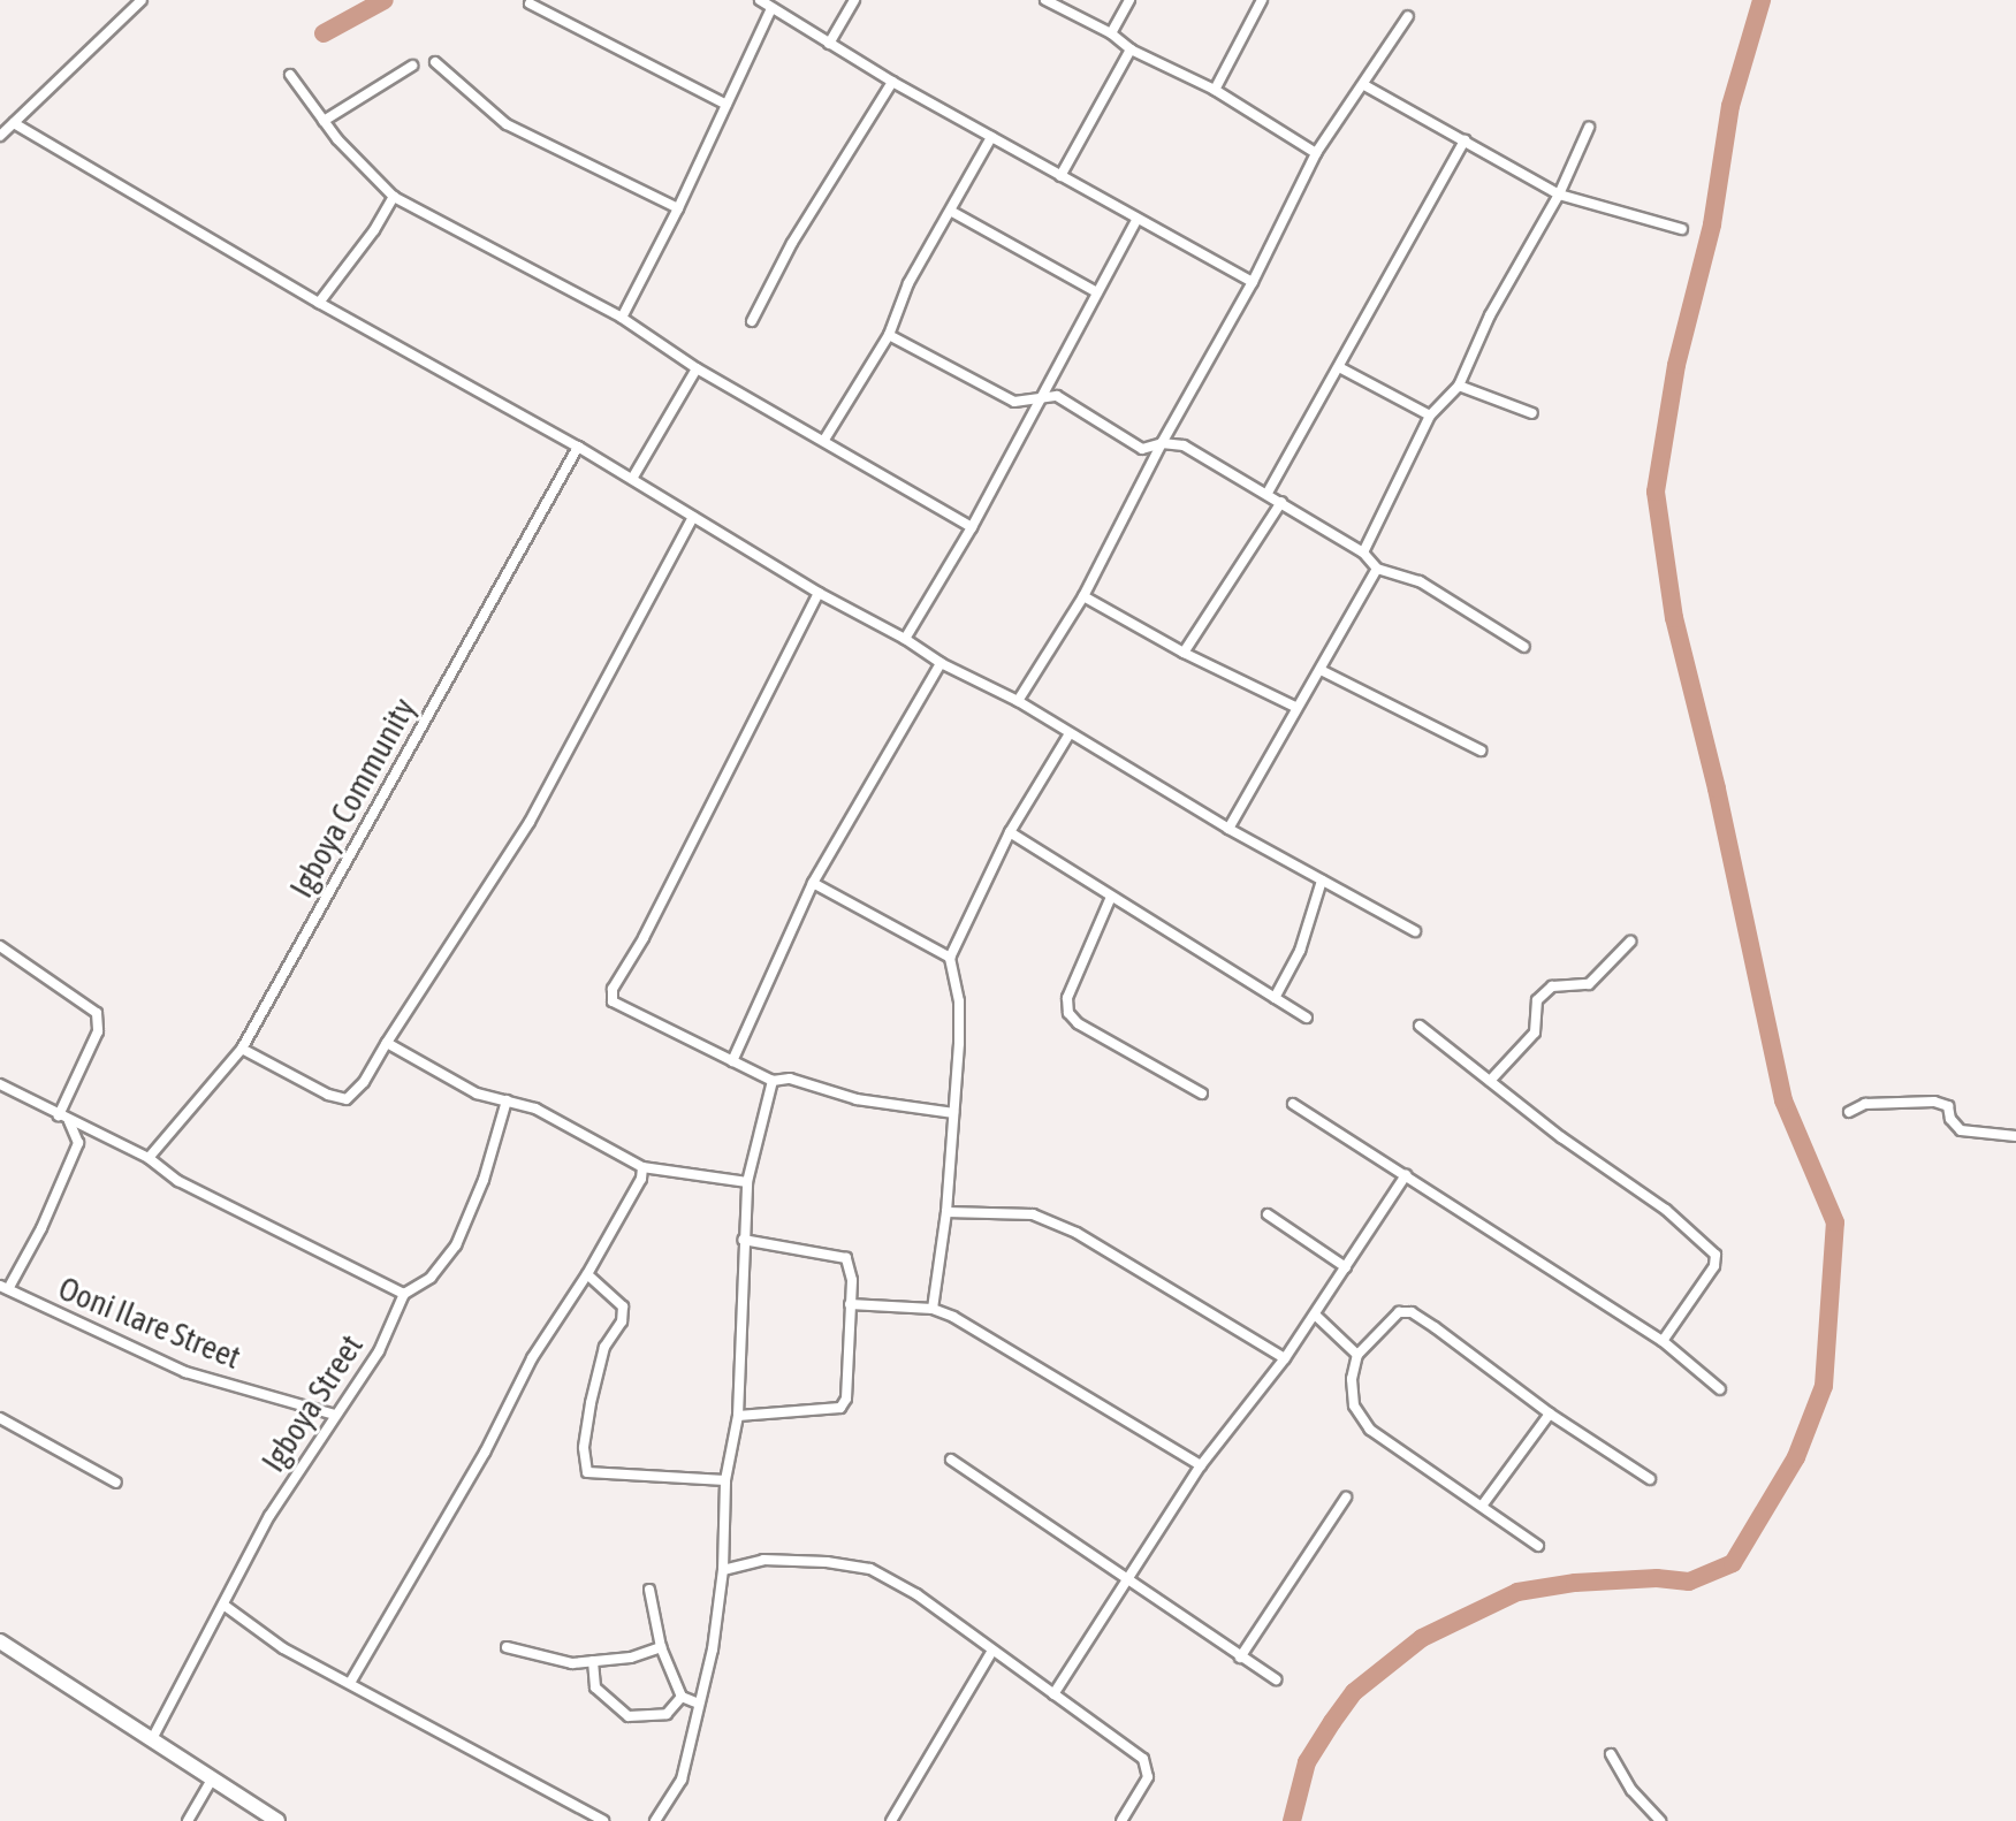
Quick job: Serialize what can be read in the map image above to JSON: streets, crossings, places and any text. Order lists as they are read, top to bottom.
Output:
{
  "streets": {
    "street": ["Igboya Community", "Ooni Ilare Street", "Igboya Street"]
  },
  "crossings": [
    ["Ooni Ilare Street", "Igboya Street"]
  ]
}
